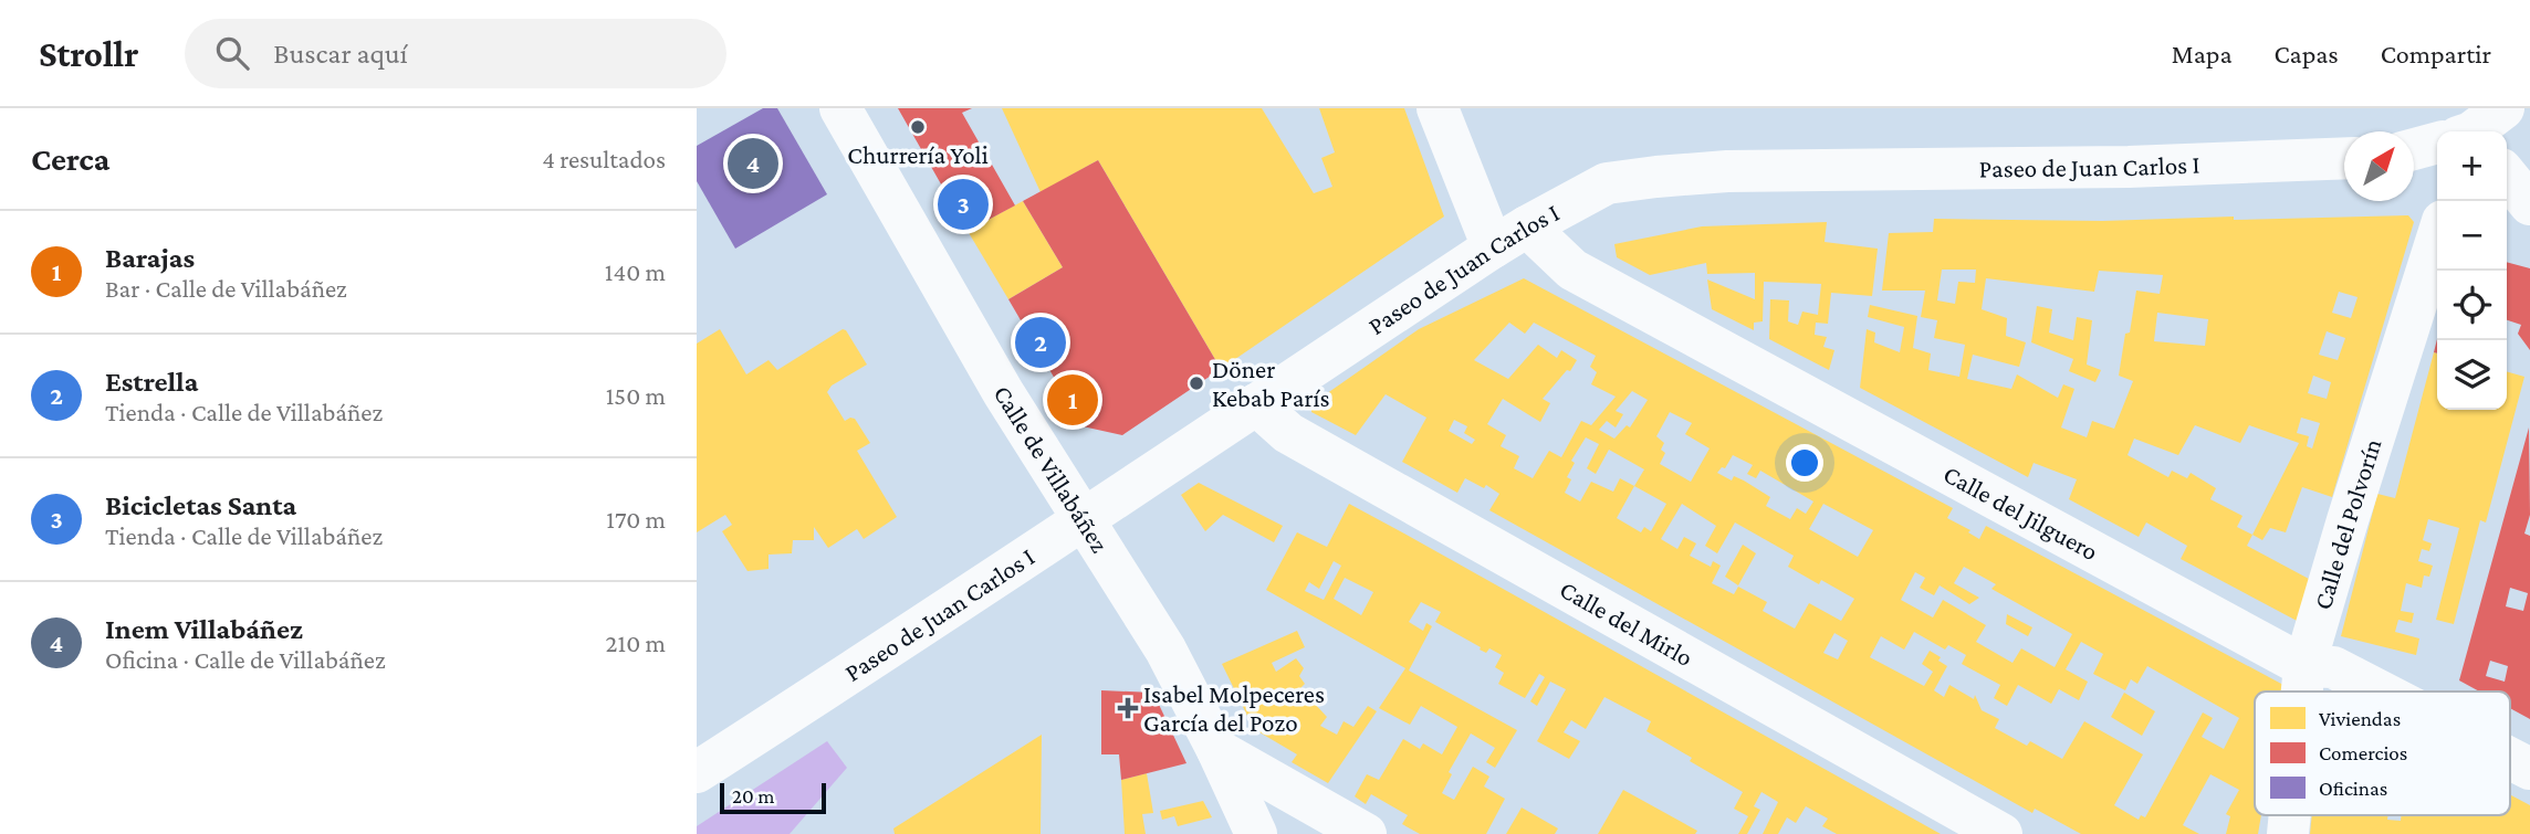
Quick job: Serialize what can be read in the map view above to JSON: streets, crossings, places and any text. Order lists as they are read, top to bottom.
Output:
{
  "streets": {
    "street": [
      "Paseo de Juan Carlos I",
      "Calle de Villabáñez",
      "Calle del Jilguero",
      "Calle del Polvorín",
      "Calle del Mirlo"
    ]
  },
  "crossings": [
    ["Paseo de Juan Carlos I", "Calle de Villabáñez"],
    ["Paseo de Juan Carlos I", "Calle del Jilguero"],
    ["Paseo de Juan Carlos I", "Calle del Mirlo"],
    ["Calle del Jilguero", "Calle del Polvorín"]
  ],
  "places": {
    "other": ["Churrería Yoli", "Döner Kebab París"],
    "health": ["Isabel Molpeceres García del Pozo"]
  },
  "legend": ["Viviendas", "Comercios", "Oficinas"],
  "scale_bar": "20 m",
  "north": "top right",
  "page": {
    "header": "Strollr",
    "search": "Buscar aquí",
    "nav": ["Mapa", "Capas", "Compartir"],
    "heading": ["Cerca", "4 resultados"],
    "map_buttons": ["+", "−"],
    "pins": [
      "4",
      "3",
      "2",
      "1"
    ],
    "list": [
      {
        "mark": "1",
        "name": "Barajas",
        "note": "Bar · Calle de Villabáñez",
        "value": "140 m"
      },
      {
        "mark": "2",
        "name": "Estrella",
        "note": "Tienda · Calle de Villabáñez",
        "value": "150 m"
      },
      {
        "mark": "3",
        "name": "Bicicletas Santa",
        "note": "Tienda · Calle de Villabáñez",
        "value": "170 m"
      },
      {
        "mark": "4",
        "name": "Inem Villabáñez",
        "note": "Oficina · Calle de Villabáñez",
        "value": "210 m"
      }
    ],
    "scale": "20 m"
  }
}
